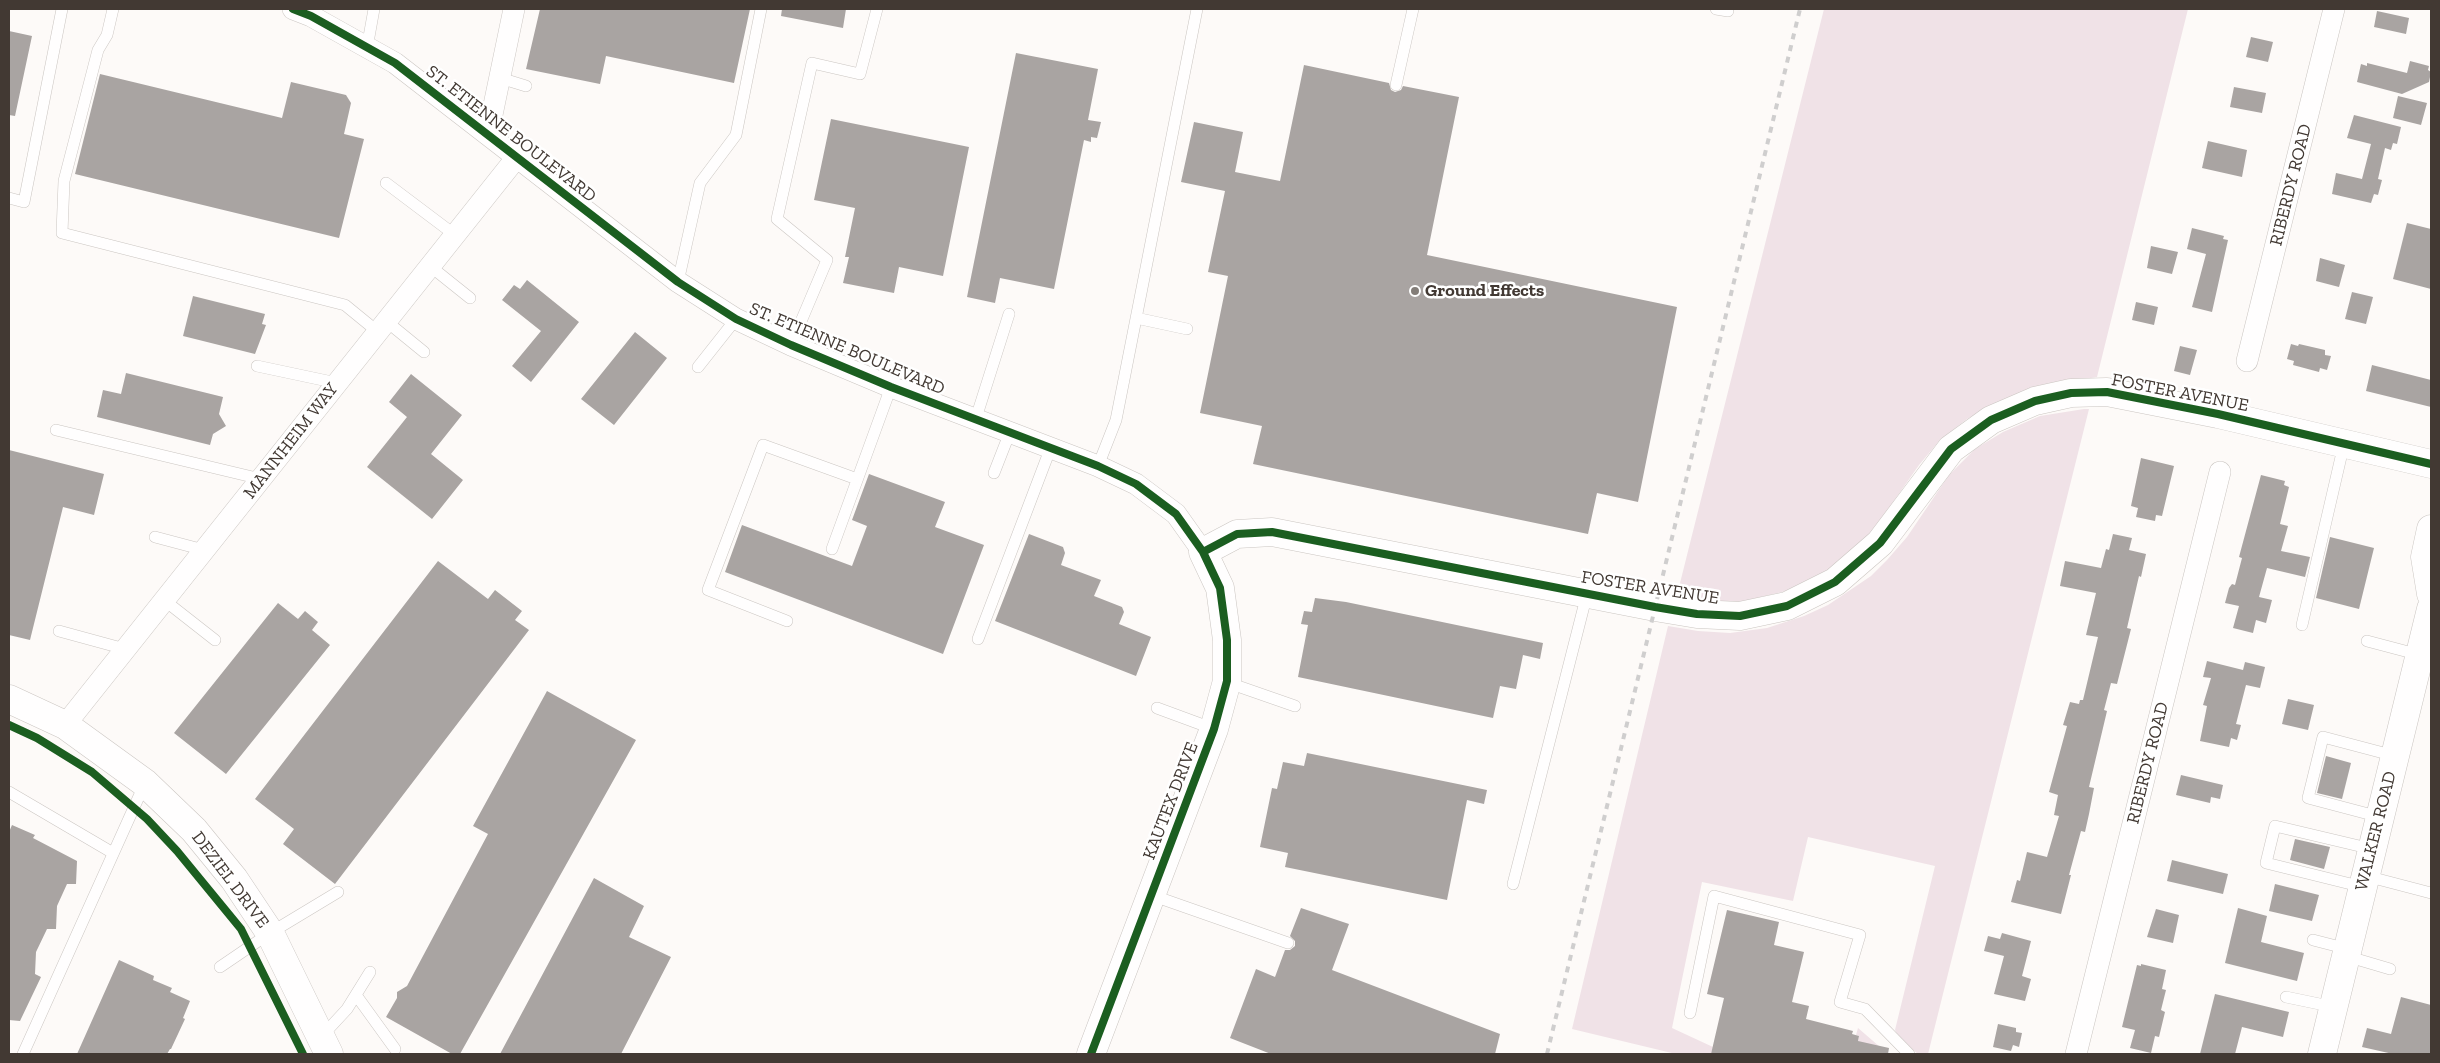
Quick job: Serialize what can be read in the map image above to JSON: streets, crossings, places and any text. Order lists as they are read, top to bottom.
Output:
{
  "streets": {
    "street": [
      "ST. ETIENNE BOULEVARD",
      "RIBERDY ROAD",
      "FOSTER AVENUE",
      "MANNHEIM WAY",
      "KAUTEX DRIVE",
      "WALKER ROAD",
      "DEZIEL DRIVE"
    ]
  },
  "crossings": [
    ["ST. ETIENNE BOULEVARD", "FOSTER AVENUE"],
    ["ST. ETIENNE BOULEVARD", "MANNHEIM WAY"],
    ["ST. ETIENNE BOULEVARD", "KAUTEX DRIVE"],
    ["FOSTER AVENUE", "KAUTEX DRIVE"],
    ["MANNHEIM WAY", "DEZIEL DRIVE"]
  ],
  "places": ["Ground Effects"]
}
